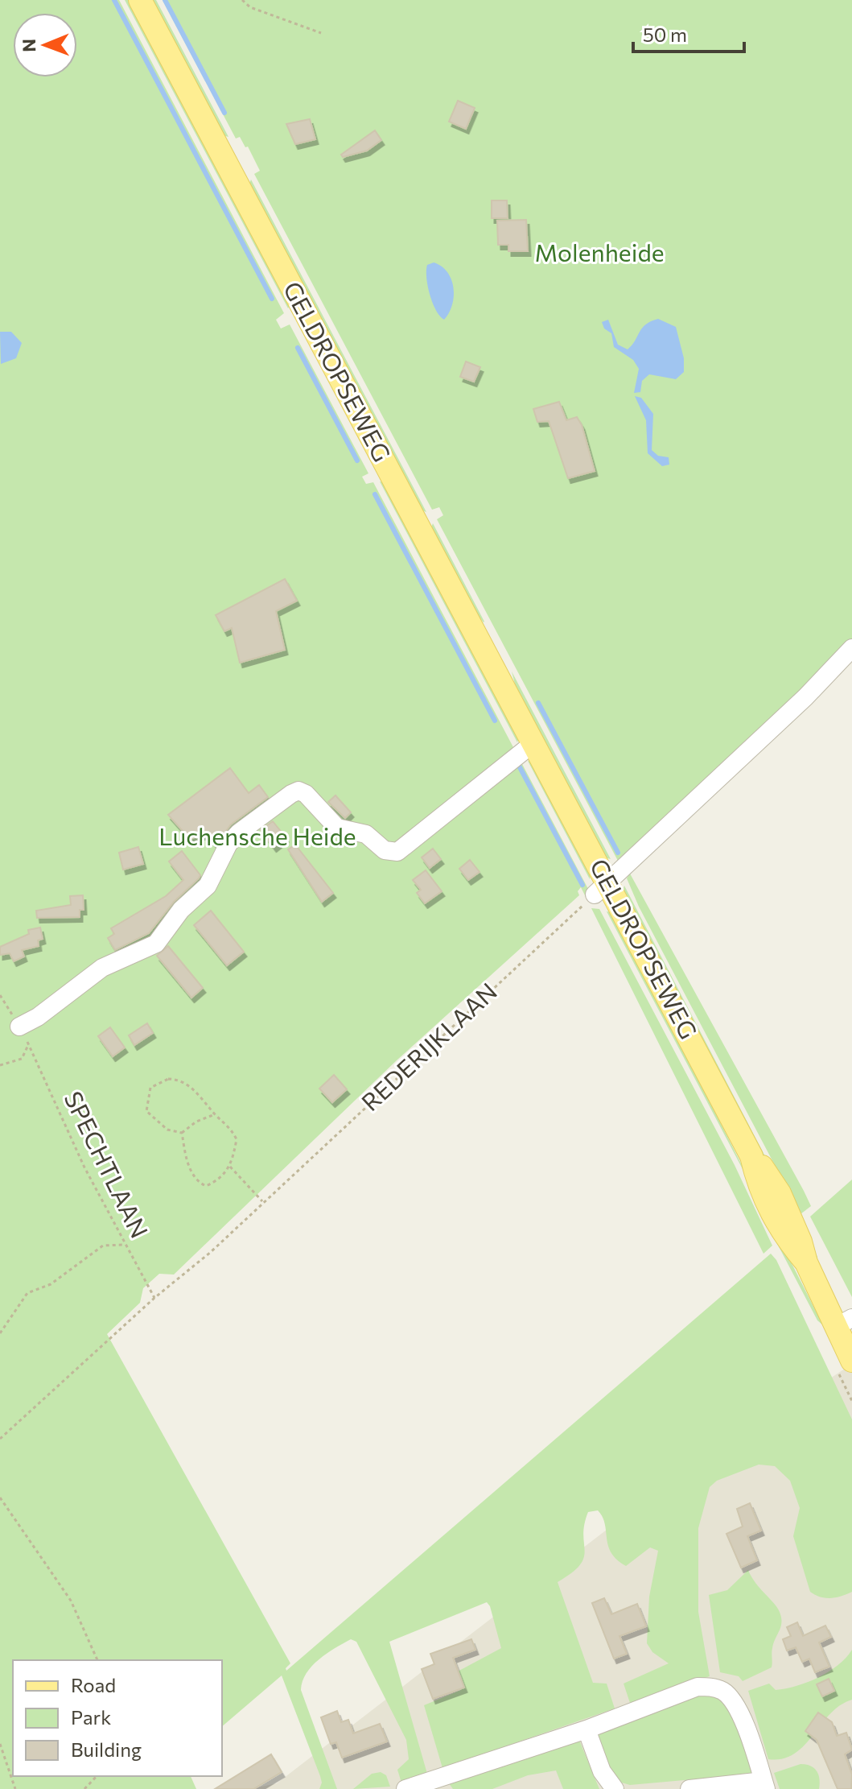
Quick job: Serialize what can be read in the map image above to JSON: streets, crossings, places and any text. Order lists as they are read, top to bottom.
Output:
{
  "streets": {
    "main road": ["GELDROPSEWEG"],
    "path": ["REDERIJKLAAN", "SPECHTLAAN"]
  },
  "crossings": [
    ["GELDROPSEWEG", "REDERIJKLAAN"],
    ["REDERIJKLAAN", "SPECHTLAAN"]
  ],
  "parks": ["Molenheide", "Luchensche Heide"],
  "legend": ["Road", "Park", "Building"],
  "scale_bar": "50 m",
  "north": "left"
}
